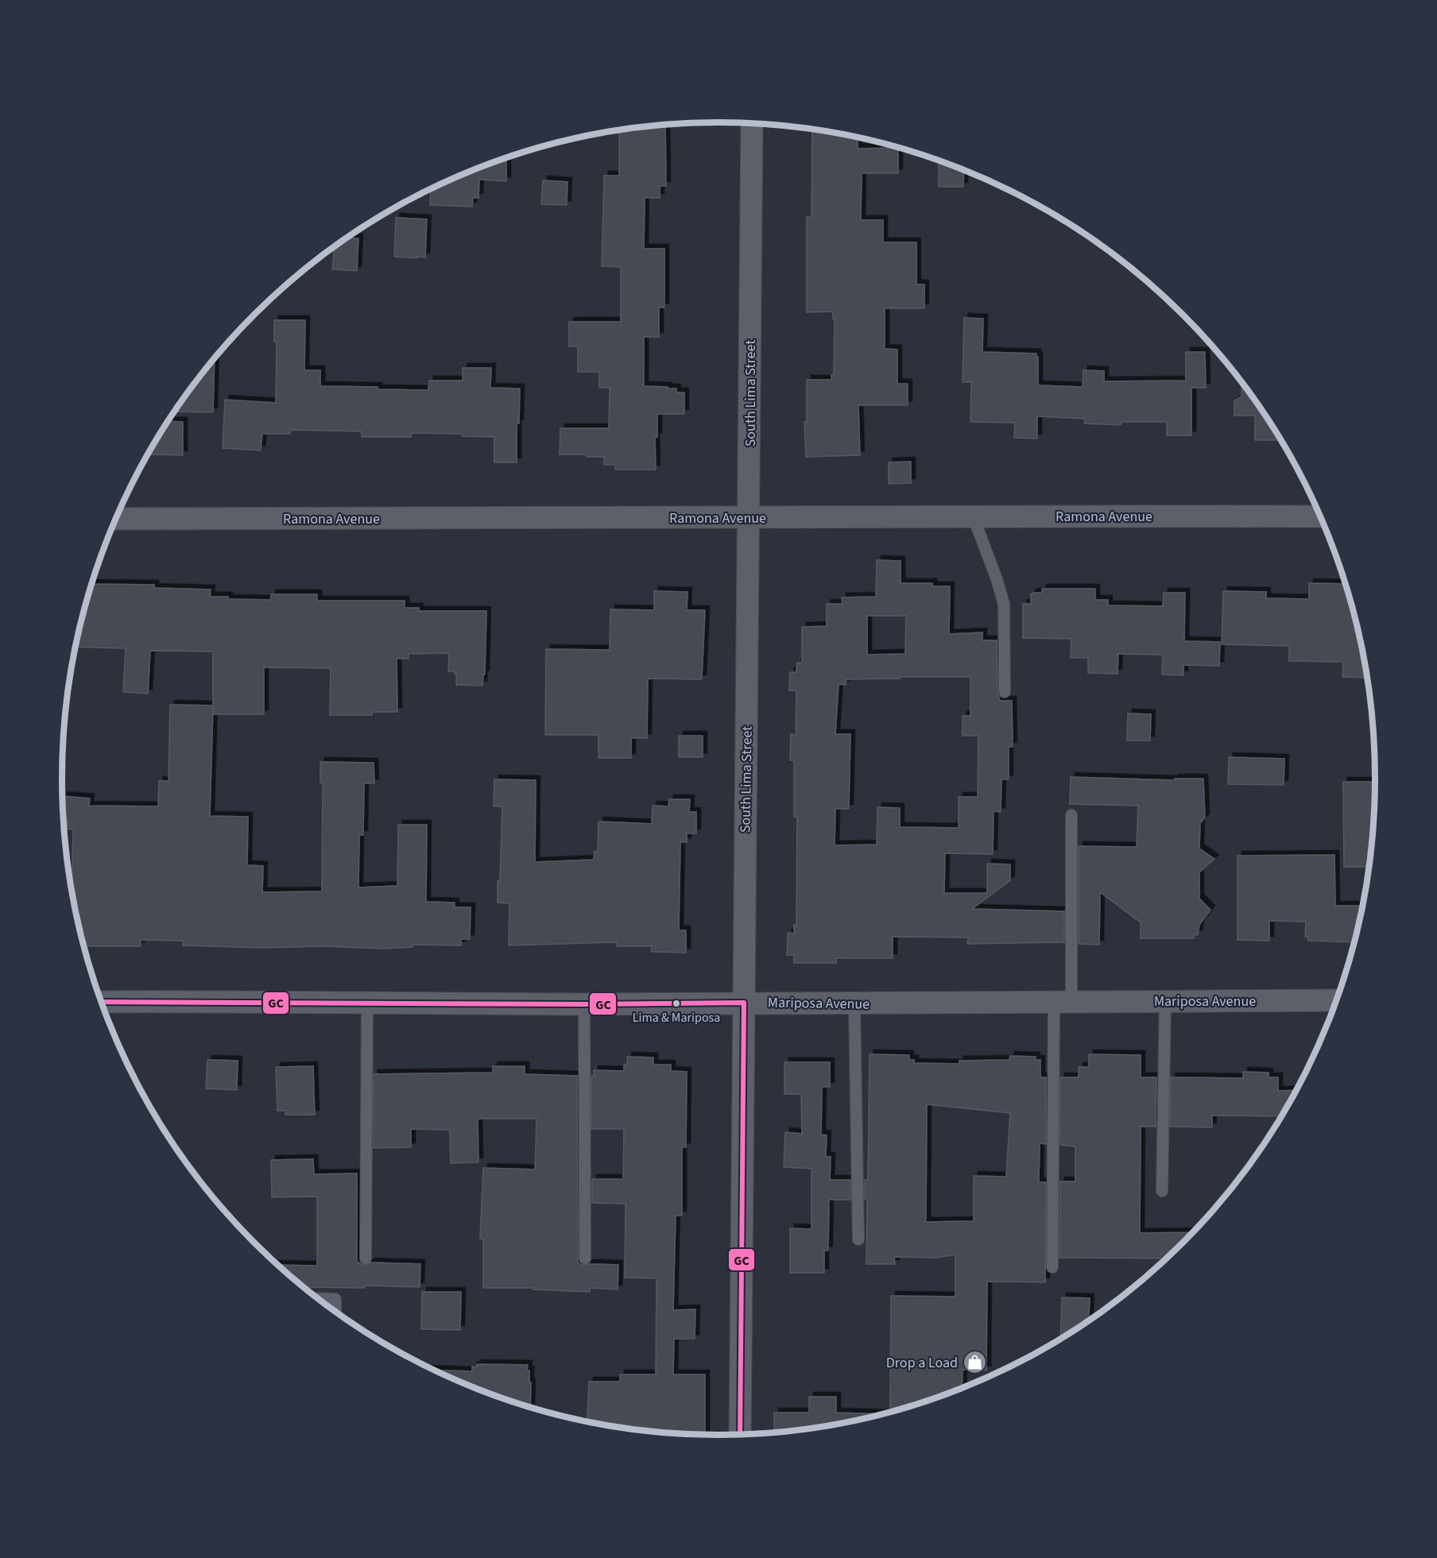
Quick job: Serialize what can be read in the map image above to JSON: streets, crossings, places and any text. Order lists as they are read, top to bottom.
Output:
{
  "streets": {
    "street": ["South Lima Street", "Ramona Avenue", "Mariposa Avenue"]
  },
  "crossings": [
    ["South Lima Street", "Ramona Avenue"],
    ["South Lima Street", "Mariposa Avenue"]
  ],
  "places": {
    "other": ["Lima & Mariposa"],
    "shop": ["Drop a Load"]
  },
  "lines": ["transit line GC"]
}
